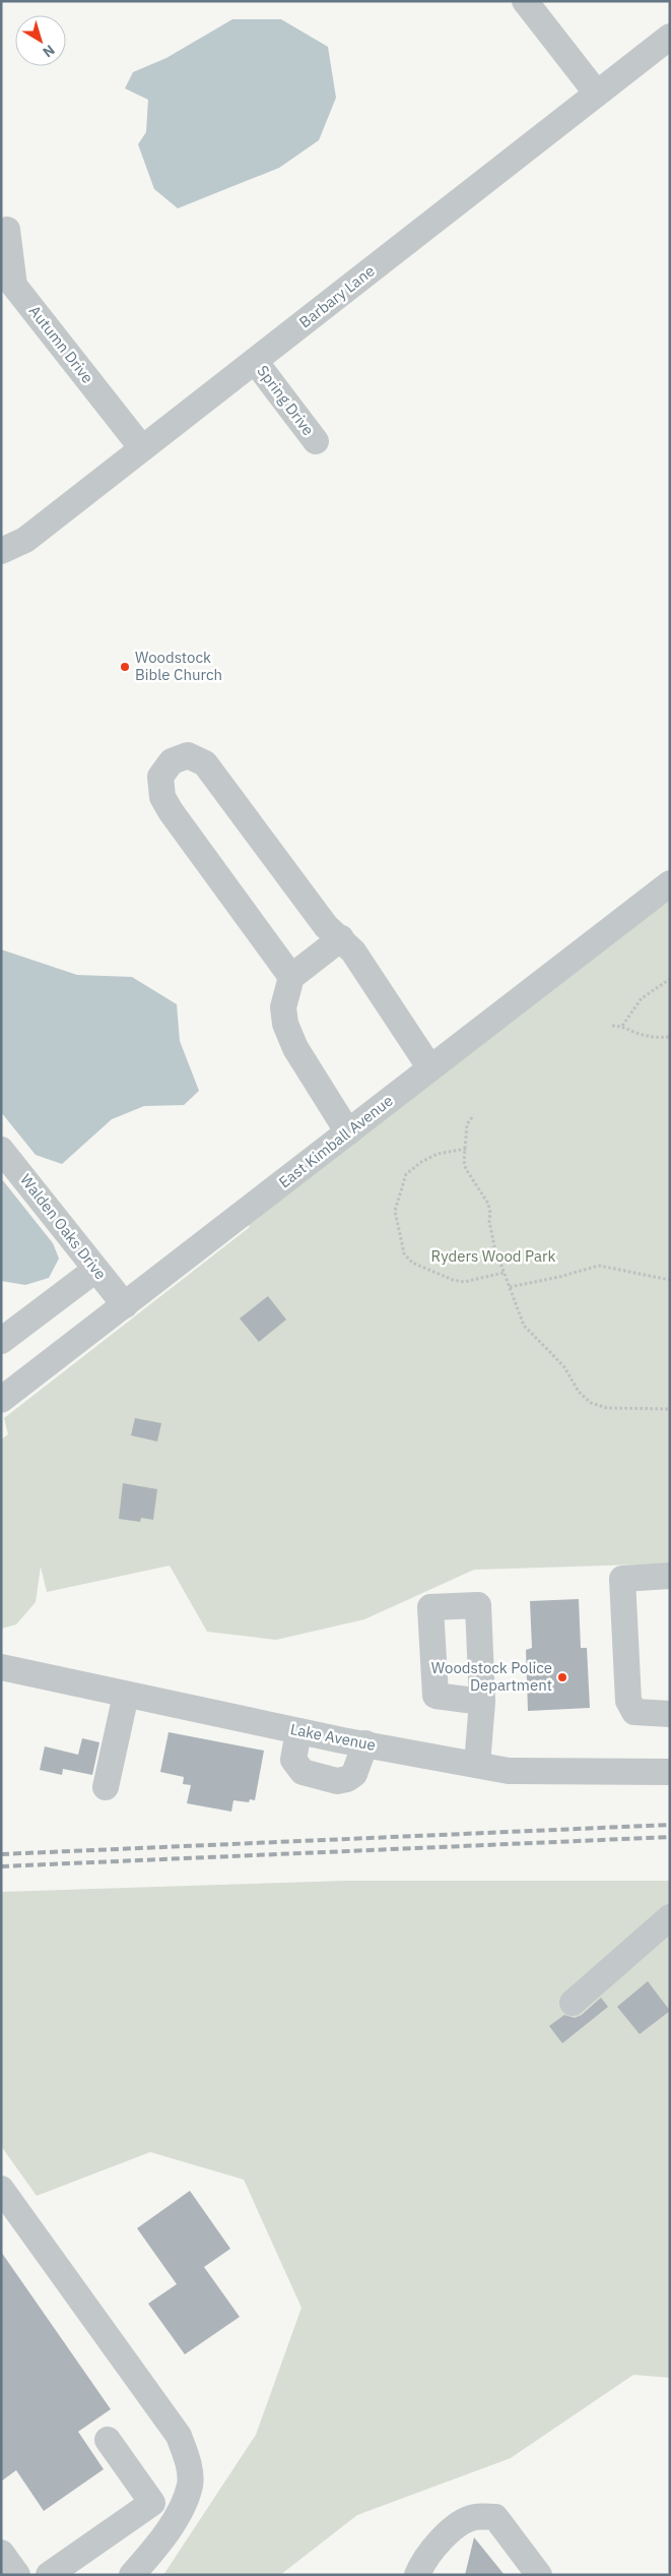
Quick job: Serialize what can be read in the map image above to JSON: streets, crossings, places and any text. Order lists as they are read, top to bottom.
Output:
{
  "streets": {
    "street": [
      "Barbary Lane",
      "Autumn Drive",
      "Spring Drive",
      "East Kimball Avenue",
      "Walden Oaks Drive",
      "Lake Avenue"
    ]
  },
  "crossings": [
    ["Barbary Lane", "Autumn Drive"],
    ["Barbary Lane", "Spring Drive"],
    ["East Kimball Avenue", "Walden Oaks Drive"]
  ],
  "parks": ["Ryders Wood Park"],
  "places": ["Woodstock Bible Church", "Woodstock Police Department"],
  "north": "bottom right"
}
